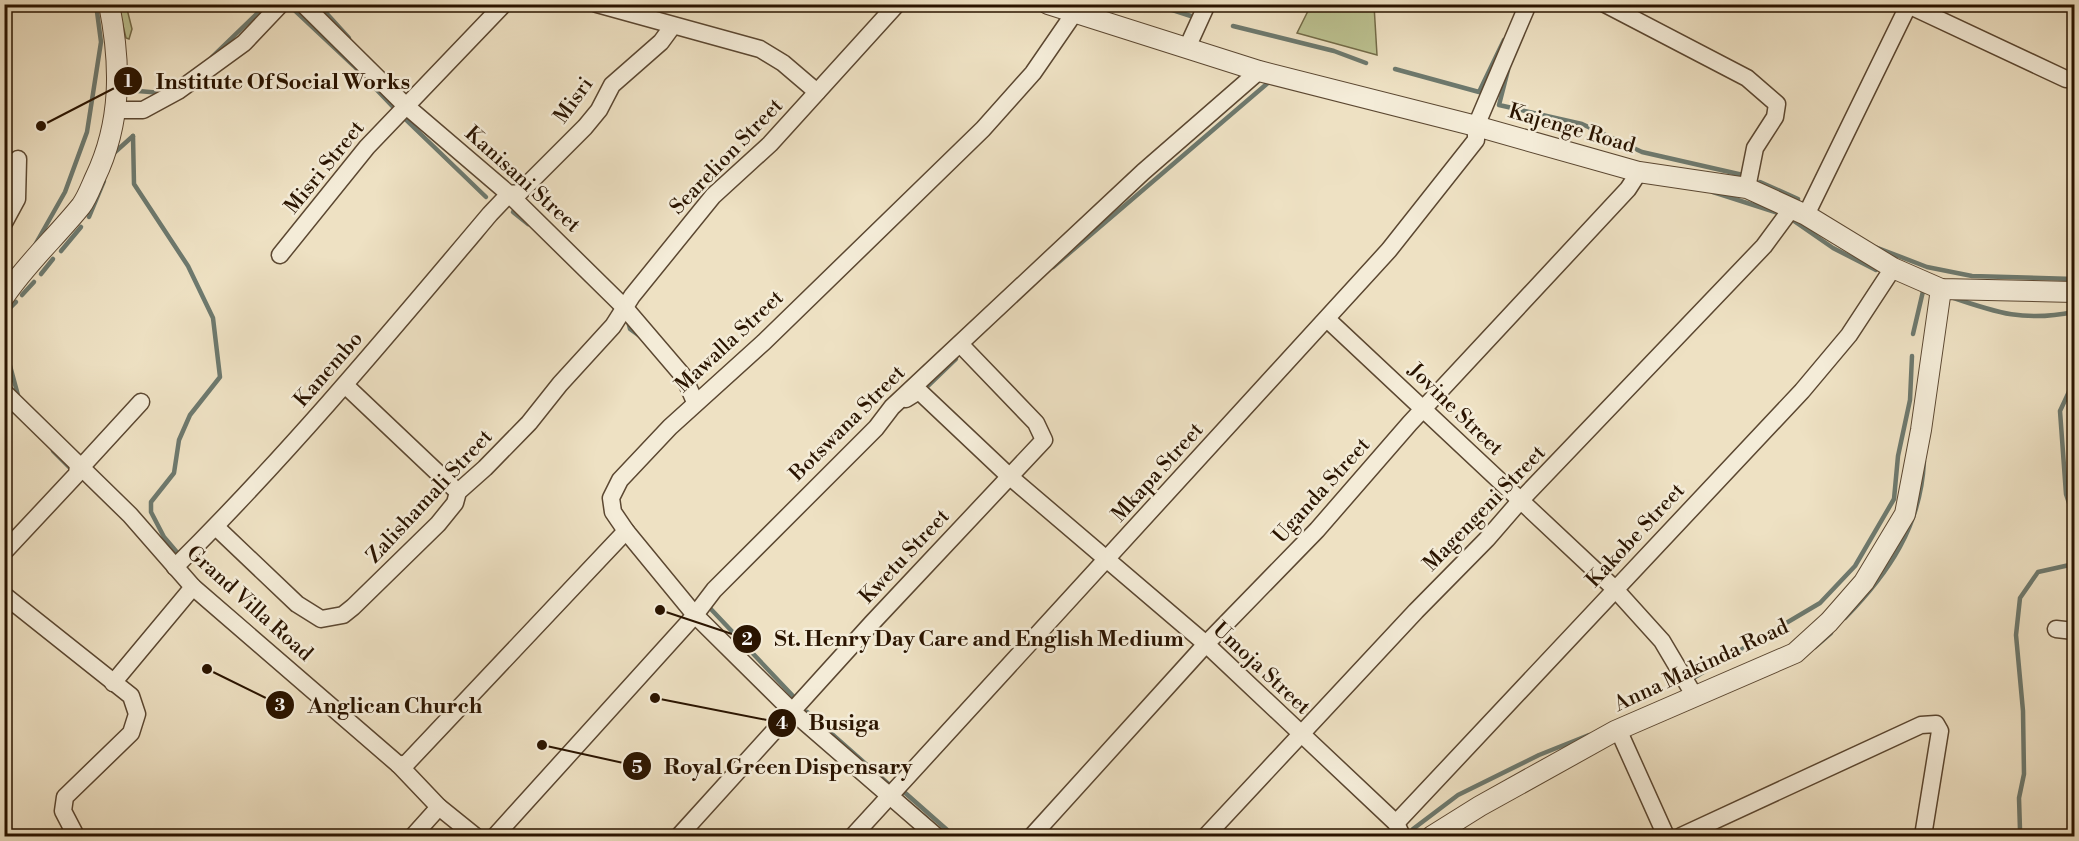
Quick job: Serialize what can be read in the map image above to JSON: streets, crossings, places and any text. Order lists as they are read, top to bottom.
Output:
{
  "streets": {
    "street": [
      "Misri",
      "Kajenge Road",
      "Searelion Street",
      "Misri Street",
      "Kanisani Street",
      "Mawalla Street",
      "Kanembo",
      "Jovine Street",
      "Botswana Street",
      "Mkapa Street",
      "Uganda Street",
      "Zalishamali Street",
      "Magengeni Street",
      "Kakobe Street",
      "Kwetu Street",
      "Grand Villa Road",
      "Anna Makinda Road",
      "Umoja Street"
    ]
  },
  "crossings": [
    ["Misri", "Kanisani Street"],
    ["Misri", "Kanembo"],
    ["Kajenge Road", "Mawalla Street"],
    ["Kajenge Road", "Botswana Street"],
    ["Kajenge Road", "Mkapa Street"],
    ["Kajenge Road", "Uganda Street"],
    ["Kajenge Road", "Magengeni Street"],
    ["Kajenge Road", "Kakobe Street"],
    ["Kajenge Road", "Anna Makinda Road"],
    ["Searelion Street", "Kanisani Street"],
    ["Searelion Street", "Zalishamali Street"],
    ["Misri Street", "Kanisani Street"],
    ["Kanisani Street", "Mawalla Street"],
    ["Kanisani Street", "Kanembo"],
    ["Kanisani Street", "Zalishamali Street"],
    ["Mawalla Street", "Botswana Street"],
    ["Mawalla Street", "Mkapa Street"],
    ["Mawalla Street", "Kwetu Street"],
    ["Kanembo", "Zalishamali Street"],
    ["Kanembo", "Grand Villa Road"],
    ["Jovine Street", "Mkapa Street"],
    ["Jovine Street", "Uganda Street"],
    ["Jovine Street", "Magengeni Street"],
    ["Jovine Street", "Kakobe Street"],
    ["Jovine Street", "Anna Makinda Road"],
    ["Botswana Street", "Kwetu Street"],
    ["Botswana Street", "Umoja Street"],
    ["Mkapa Street", "Umoja Street"],
    ["Uganda Street", "Umoja Street"],
    ["Magengeni Street", "Umoja Street"],
    ["Kakobe Street", "Umoja Street"],
    ["Kwetu Street", "Umoja Street"]
  ],
  "places": [
    "Institute Of Social Works",
    "St. Henry Day Care and English Medium",
    "Anglican Church",
    "Busiga",
    "Royal Green Dispensary"
  ]
}
